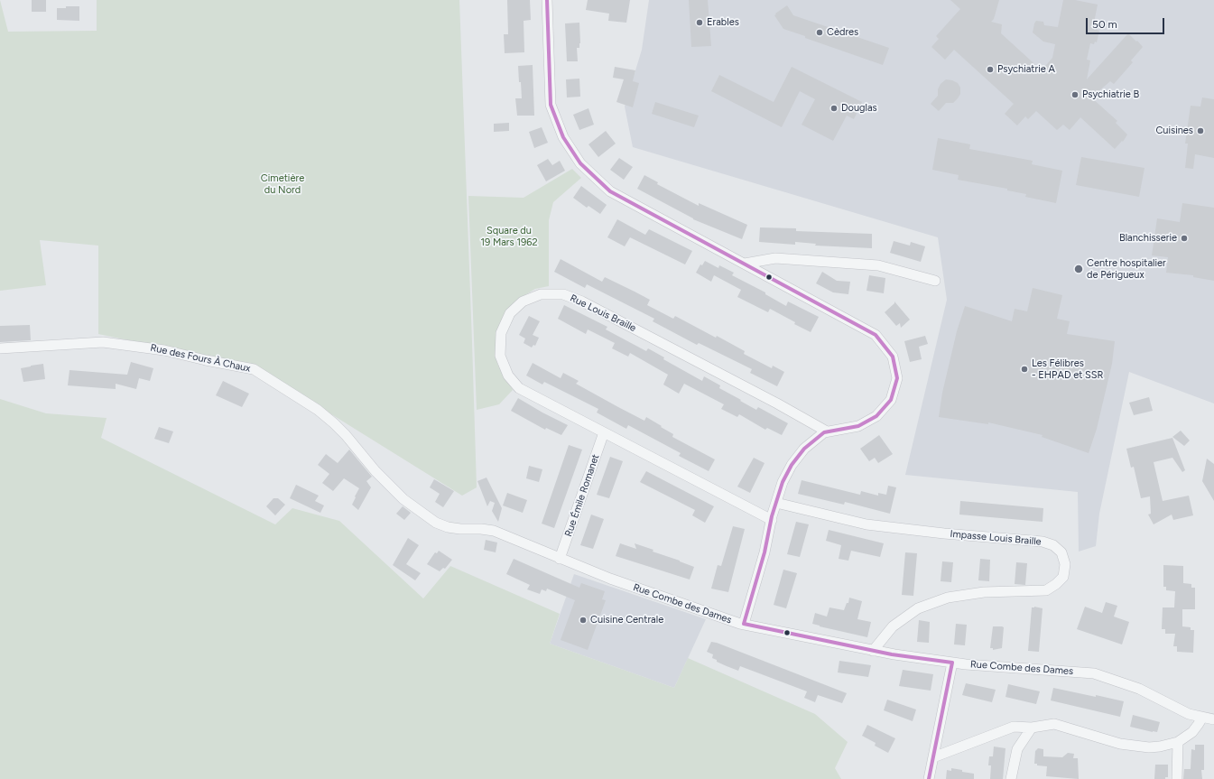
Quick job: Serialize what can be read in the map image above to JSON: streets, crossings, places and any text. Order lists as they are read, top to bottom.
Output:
{
  "streets": {
    "street": [
      "Rue Louis Braille",
      "Rue des Fours À Chaux",
      "Rue Émile Romanet",
      "Impasse Louis Braille",
      "Rue Combe des Dames"
    ]
  },
  "crossings": [
    ["Rue Louis Braille", "Rue Émile Romanet"],
    ["Rue des Fours À Chaux", "Rue Combe des Dames"],
    ["Rue Émile Romanet", "Rue Combe des Dames"],
    ["Impasse Louis Braille", "Rue Combe des Dames"]
  ],
  "parks": ["Cimetière du Nord", "Square du 19 Mars 1962"],
  "places": [
    "Erables",
    "Cèdres",
    "Psychiatrie A",
    "Psychiatrie B",
    "Douglas",
    "Cuisines",
    "Blanchisserie",
    "Centre hospitalier de Périgueux",
    "Les Félibres - EHPAD et SSR",
    "Cuisine Centrale"
  ],
  "scale_bar": "50 m"
}
